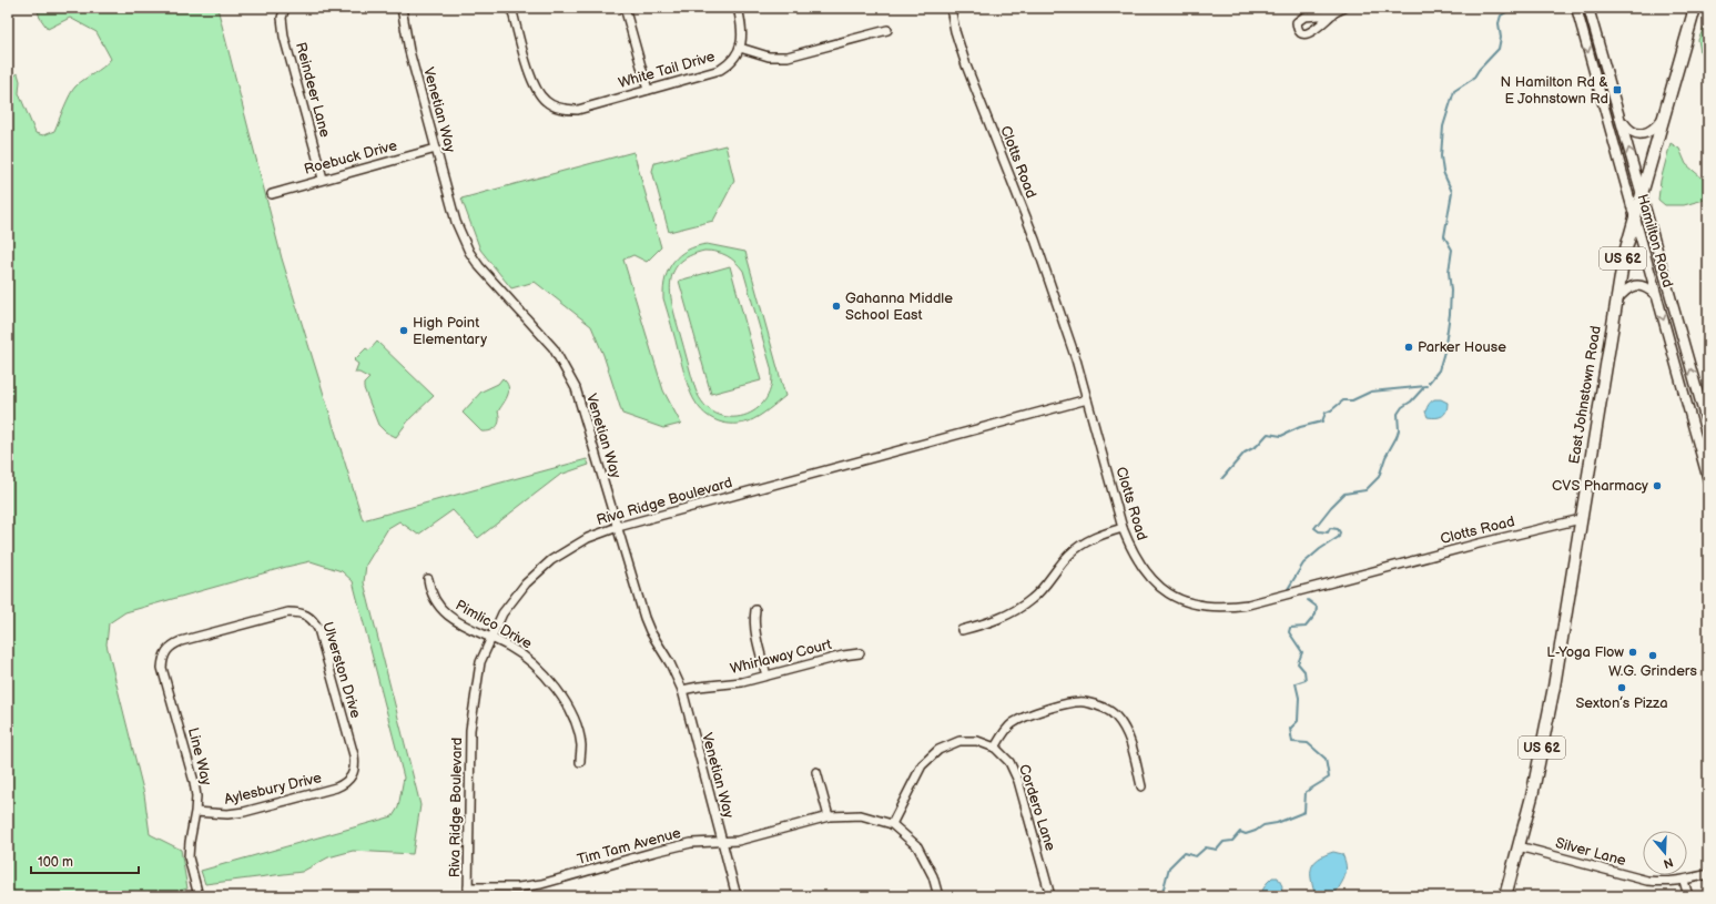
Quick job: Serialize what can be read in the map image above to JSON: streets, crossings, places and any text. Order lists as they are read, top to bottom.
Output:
{
  "streets": {
    "highway": ["US 62", "East Johnstown Road"],
    "main road": ["Hamilton Road"],
    "street": [
      "White Tail Drive",
      "Reindeer Lane",
      "Venetian Way",
      "Roebuck Drive",
      "Clotts Road",
      "Riva Ridge Boulevard",
      "Pimlico Drive",
      "Whirlaway Court",
      "Ulverston Drive",
      "Line Way",
      "Aylesbury Drive",
      "Cordero Lane",
      "Tim Tam Avenue",
      "Silver Lane"
    ]
  },
  "crossings": [
    ["Reindeer Lane", "Roebuck Drive"],
    ["Venetian Way", "Roebuck Drive"],
    ["Venetian Way", "Riva Ridge Boulevard"],
    ["Venetian Way", "Whirlaway Court"],
    ["Venetian Way", "Tim Tam Avenue"],
    ["Clotts Road", "East Johnstown Road"],
    ["Clotts Road", "Riva Ridge Boulevard"],
    ["Hamilton Road", "East Johnstown Road"],
    ["East Johnstown Road", "Silver Lane"],
    ["Riva Ridge Boulevard", "Pimlico Drive"],
    ["Riva Ridge Boulevard", "Tim Tam Avenue"],
    ["Ulverston Drive", "Line Way"],
    ["Ulverston Drive", "Aylesbury Drive"],
    ["Line Way", "Aylesbury Drive"]
  ],
  "places": {
    "transit": ["N Hamilton Rd & E Johnstown Rd"],
    "other": [
      "Gahanna Middle School East",
      "High Point Elementary",
      "Parker House",
      "CVS Pharmacy",
      "L-Yoga Flow",
      "W.G. Grinders",
      "Sexton’s Pizza"
    ]
  },
  "scale_bar": "100 m",
  "north": "bottom"
}
